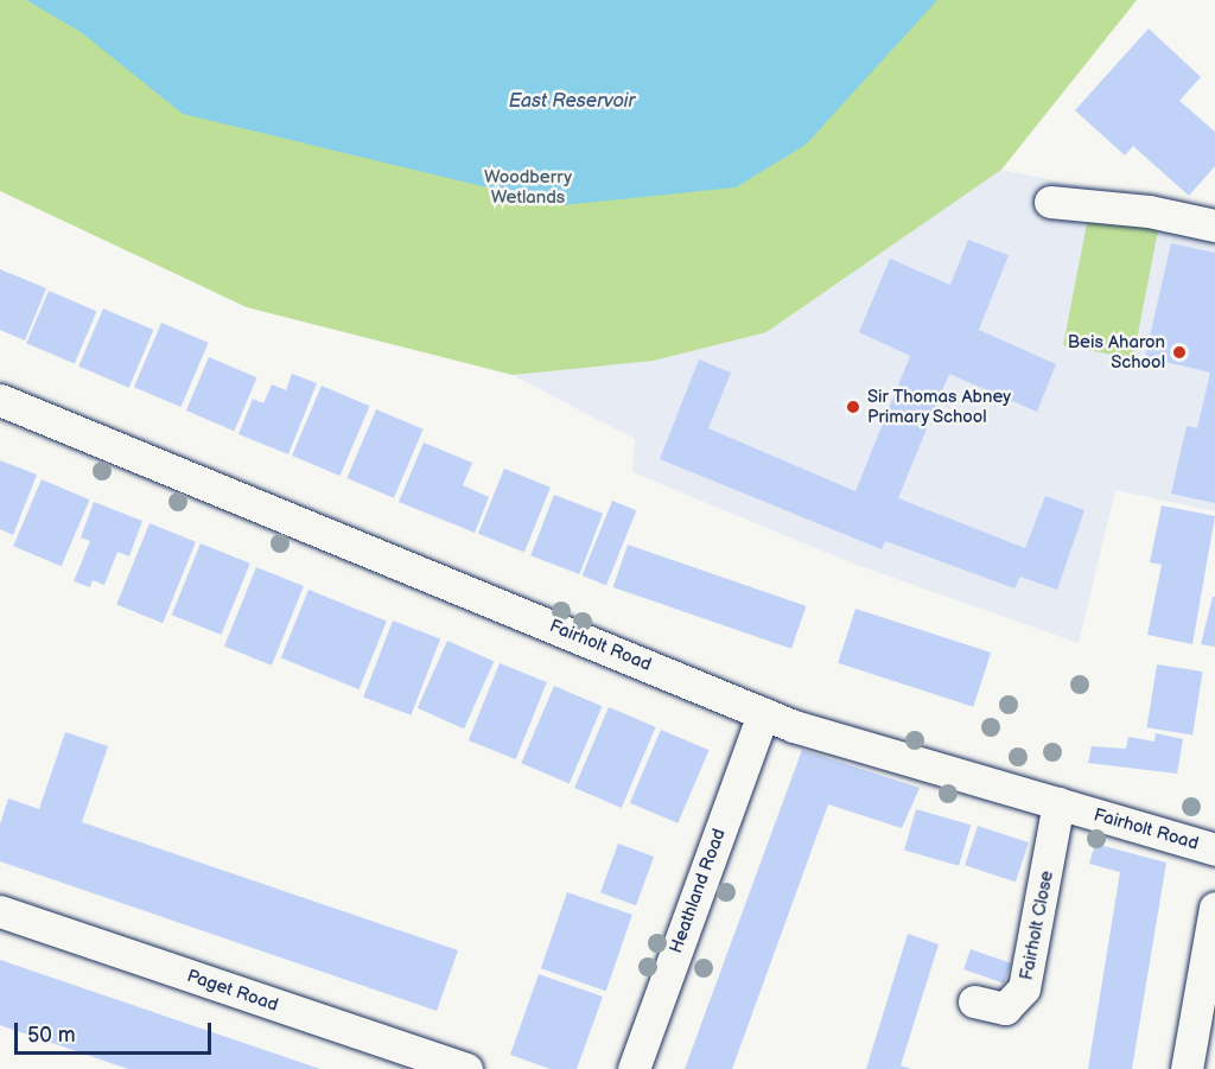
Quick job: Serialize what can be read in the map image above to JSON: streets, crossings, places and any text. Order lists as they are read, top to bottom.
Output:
{
  "streets": {
    "street": [
      "Fairholt Road",
      "Heathland Road",
      "Fairholt Close",
      "Paget Road"
    ]
  },
  "crossings": [
    ["Fairholt Road", "Heathland Road"],
    ["Fairholt Road", "Fairholt Close"]
  ],
  "water": ["East Reservoir"],
  "parks": ["Woodberry Wetlands"],
  "places": ["Beis Aharon School", "Sir Thomas Abney Primary School"],
  "scale_bar": "50 m"
}
